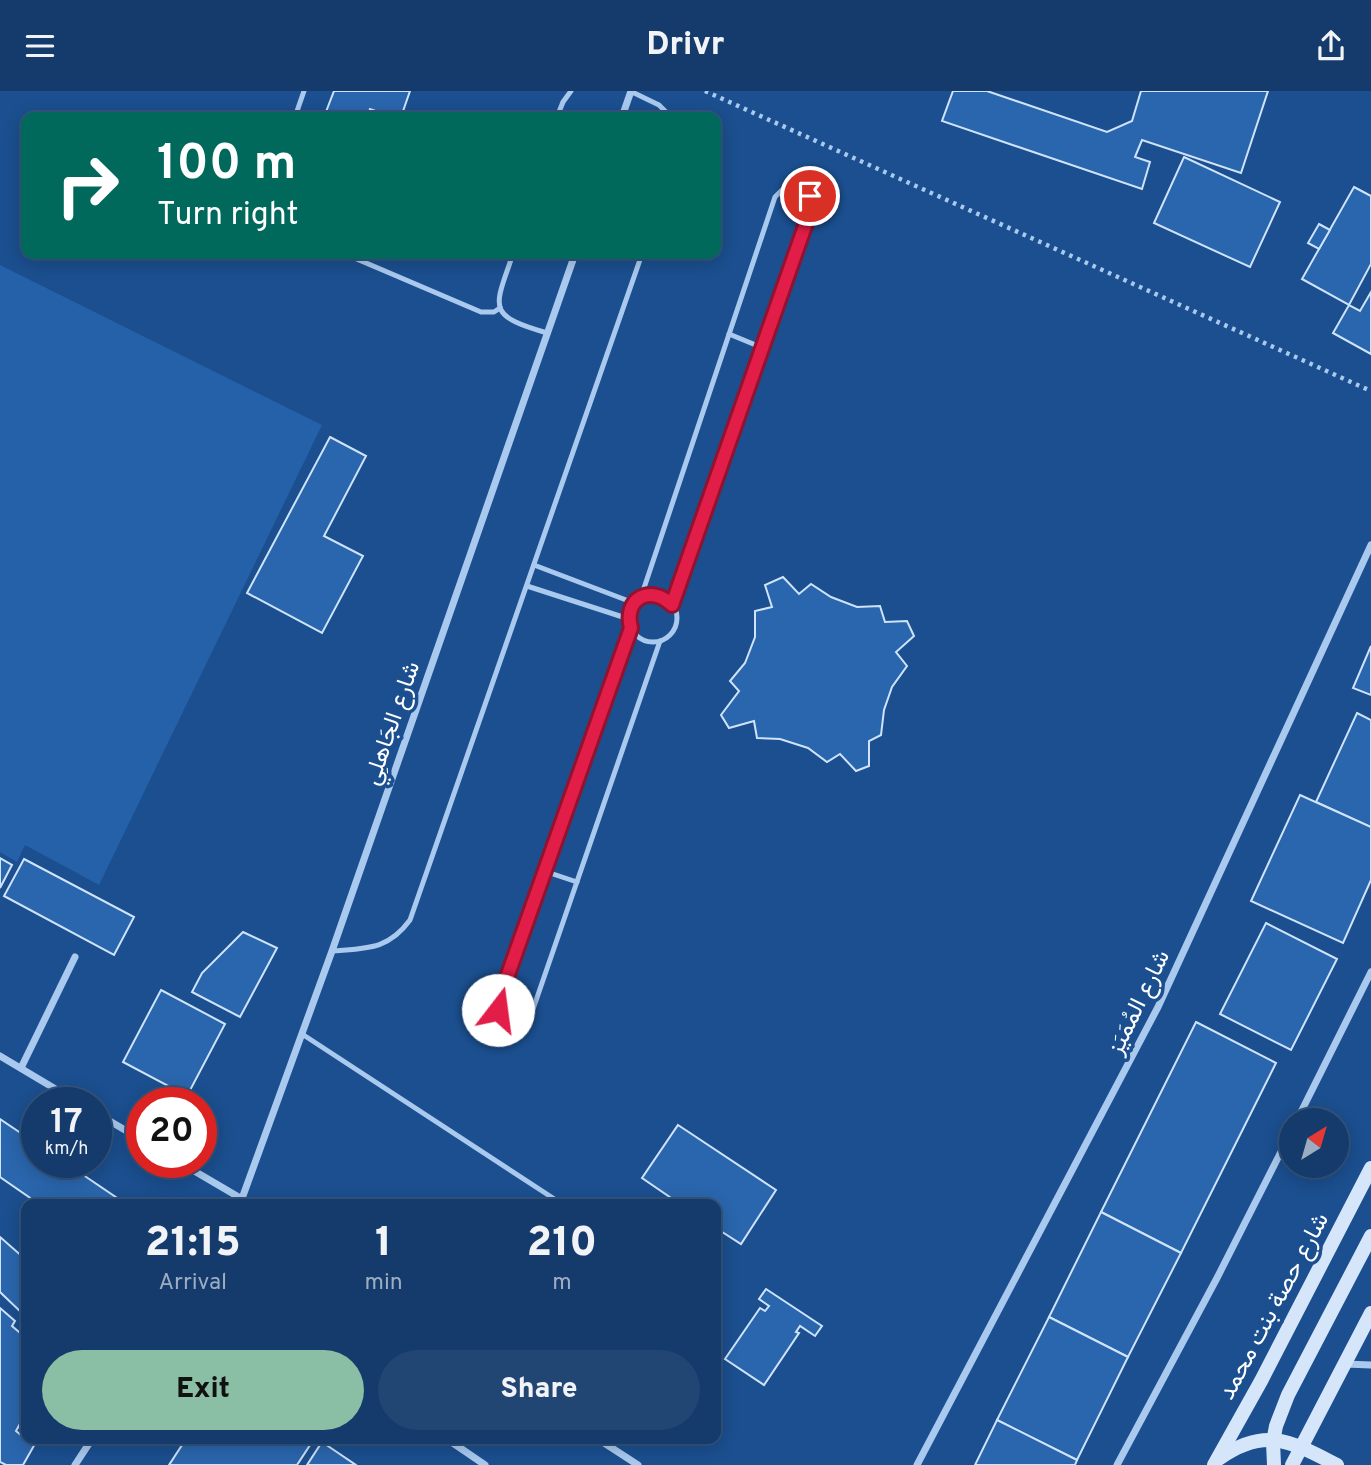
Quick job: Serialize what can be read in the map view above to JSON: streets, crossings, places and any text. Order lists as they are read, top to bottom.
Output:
{
  "streets": {
    "main road": ["شارع حصة بنت محمد"],
    "street": ["شارع الجَاهلِي", "شارع المُمَيَز"]
  },
  "north": "top right",
  "page": {
    "header": "Drivr",
    "turn": ["100 m", "Turn right"],
    "speed": "17 km/h",
    "limit": "20",
    "eta": [
      "21:15",
      "Arrival",
      "1",
      "min",
      "210",
      "m"
    ],
    "buttons": ["Exit", "Share"]
  }
}
